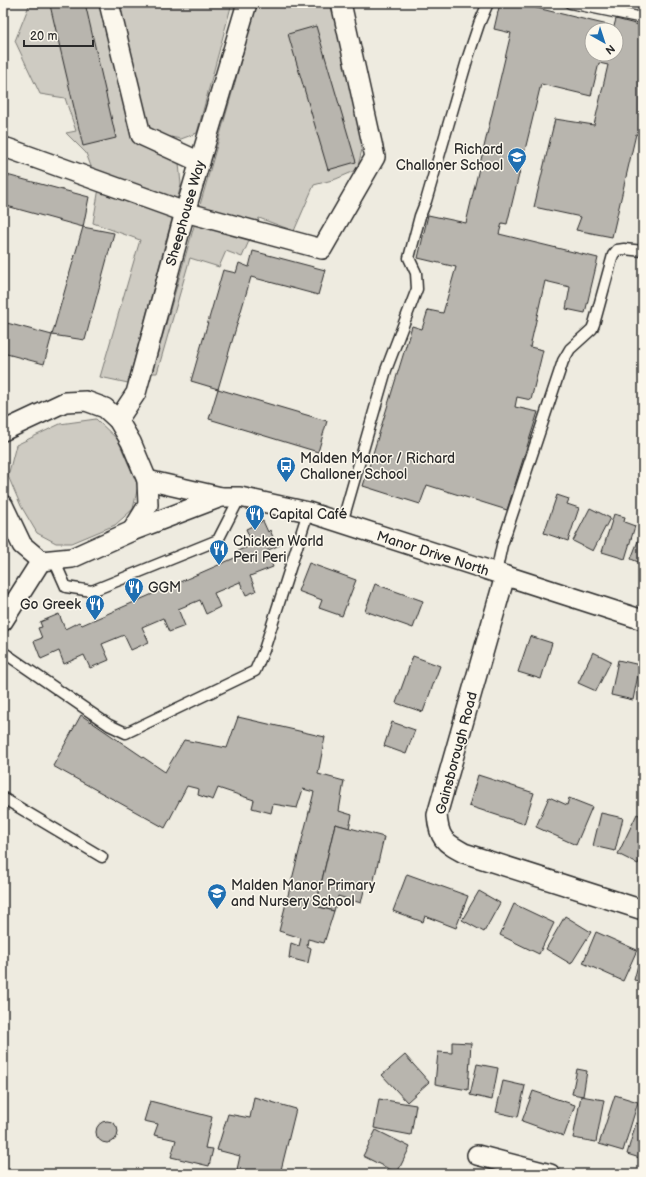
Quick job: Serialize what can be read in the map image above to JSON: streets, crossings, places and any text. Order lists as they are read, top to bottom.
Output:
{
  "streets": {
    "street": ["Sheephouse Way", "Manor Drive North", "Gainsborough Road"]
  },
  "crossings": [
    ["Manor Drive North", "Gainsborough Road"]
  ],
  "places": {
    "school or university": ["Richard Challoner School", "Malden Manor Primary and Nursery School"],
    "bus stop": ["Malden Manor / Richard Challoner School"],
    "restaurant": [
      "Capital Café",
      "Chicken World Peri Peri",
      "GGM",
      "Go Greek"
    ]
  },
  "scale_bar": "20 m",
  "north": "bottom right"
}
